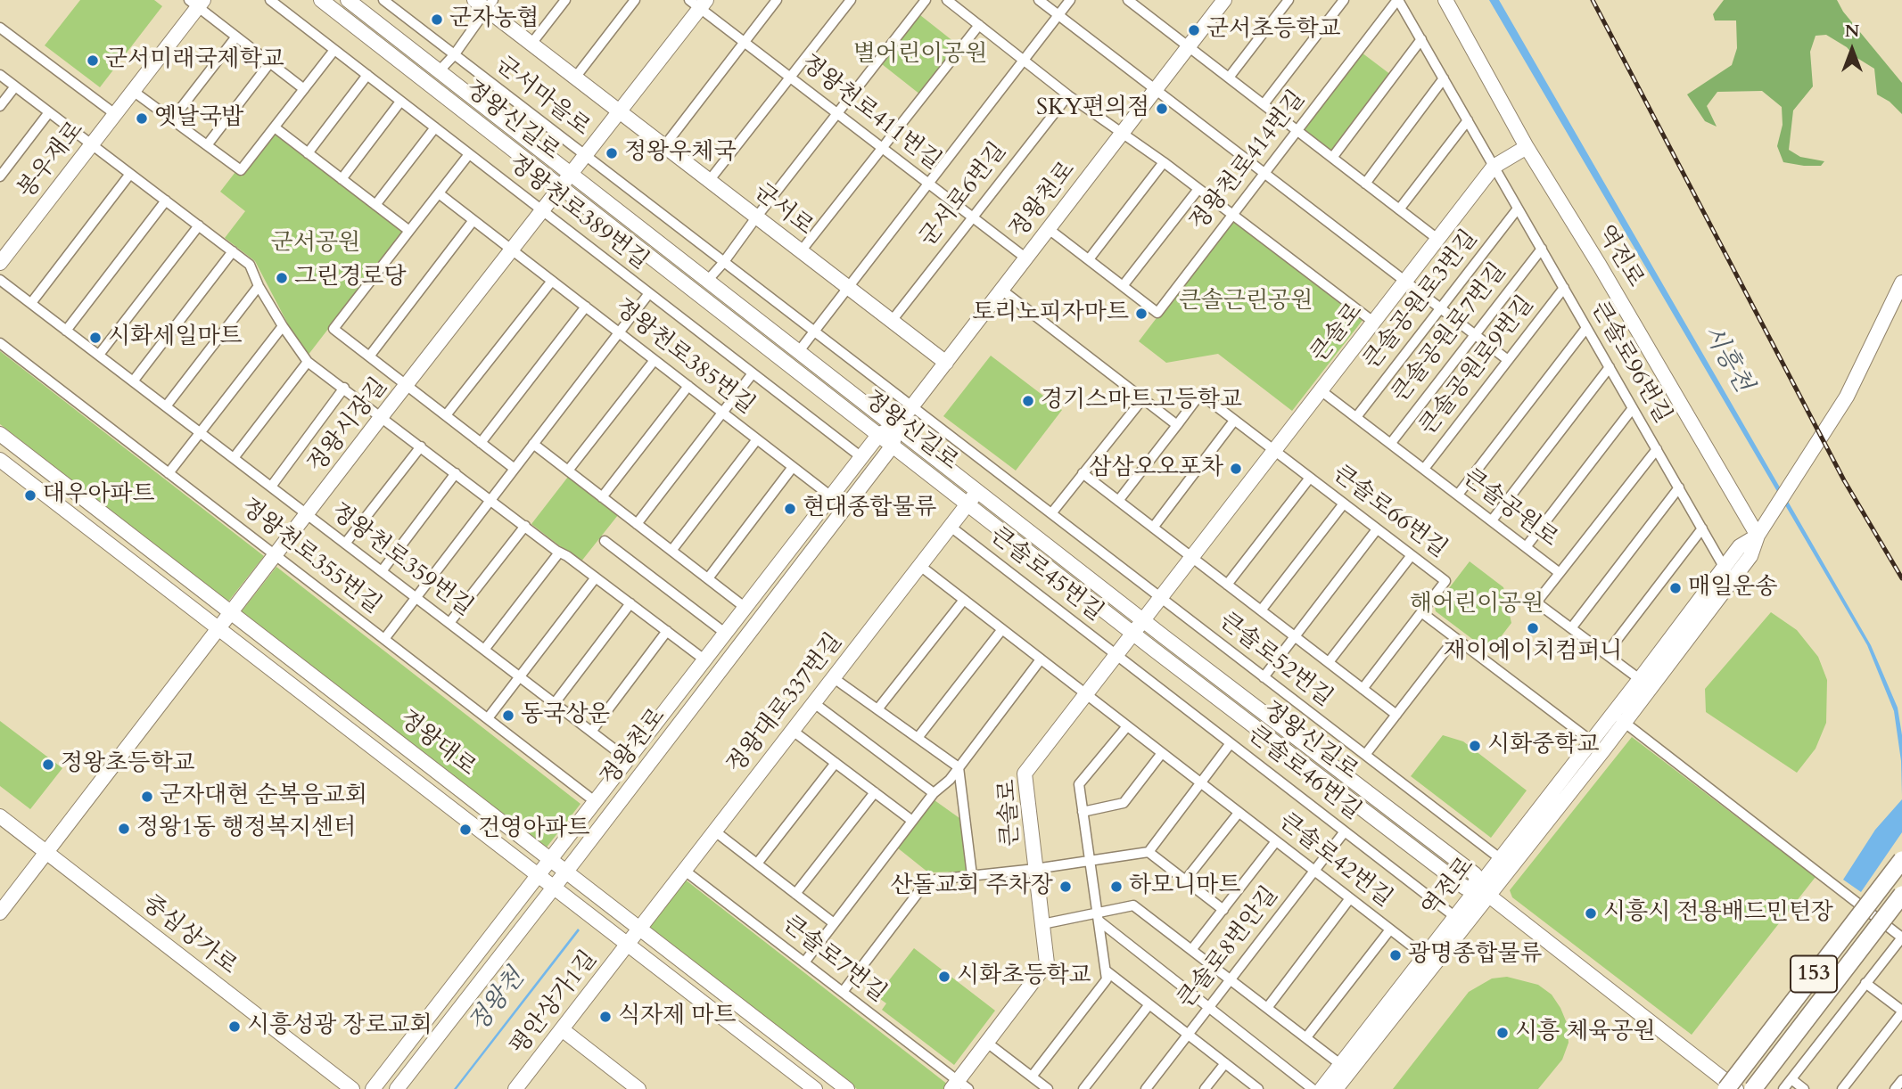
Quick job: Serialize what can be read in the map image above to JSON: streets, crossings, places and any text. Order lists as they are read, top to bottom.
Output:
{
  "streets": {
    "highway": ["153"],
    "street": [
      "군서마을로",
      "정왕천로411번길",
      "정왕신길로",
      "봉우재로",
      "정왕천로414번길",
      "군서로6번길",
      "정왕천로",
      "군서로",
      "정왕천로389번길",
      "역전로",
      "큰솔공원로3번길",
      "큰솔로",
      "큰솔공원로7번길",
      "정왕천로385번길",
      "큰솔로96번길",
      "큰솔공원로9번길",
      "정왕시장길",
      "큰솔공원로",
      "큰솔로66번길",
      "정왕천로355번길",
      "정왕천로359번길",
      "큰솔로45번길",
      "큰솔로52번길",
      "정왕대로337번길",
      "정왕대로",
      "큰솔로46번길",
      "큰솔로42번길",
      "중심상가로",
      "큰솔로8번안길",
      "큰솔로7번길",
      "평안상가1길"
    ]
  },
  "crossings": [
    ["군서마을로", "정왕천로"],
    ["군서마을로", "정왕시장길"],
    ["군서마을로", "큰솔로52번길"],
    ["정왕천로411번길", "군서로6번길"],
    ["정왕천로411번길", "정왕천로"],
    ["정왕천로411번길", "정왕시장길"],
    ["정왕신길로", "정왕천로"],
    ["정왕신길로", "역전로"],
    ["정왕신길로", "큰솔로"],
    ["정왕신길로", "정왕시장길"],
    ["정왕신길로", "정왕대로337번길"],
    ["정왕천로414번길", "정왕천로"],
    ["정왕천로414번길", "큰솔로96번길"],
    ["군서로6번길", "군서로"],
    ["정왕천로", "군서로"],
    ["정왕천로", "정왕천로389번길"],
    ["정왕천로", "정왕천로385번길"],
    ["정왕천로", "정왕천로355번길"],
    ["정왕천로", "정왕천로359번길"],
    ["정왕천로", "정왕대로"],
    ["군서로", "정왕시장길"],
    ["정왕천로389번길", "정왕시장길"],
    ["역전로", "큰솔로"],
    ["역전로", "큰솔로96번길"],
    ["역전로", "큰솔공원로"],
    ["역전로", "큰솔로52번길"],
    ["역전로", "큰솔로46번길"],
    ["역전로", "큰솔로42번길"],
    ["큰솔공원로3번길", "큰솔로96번길"],
    ["큰솔공원로3번길", "큰솔공원로"],
    ["큰솔로", "큰솔로96번길"],
    ["큰솔로", "큰솔공원로"],
    ["큰솔로", "큰솔로66번길"],
    ["큰솔로", "큰솔로45번길"],
    ["큰솔로", "큰솔로52번길"],
    ["큰솔로", "큰솔로46번길"],
    ["큰솔로", "큰솔로42번길"],
    ["큰솔로", "큰솔로7번길"],
    ["큰솔공원로7번길", "큰솔로96번길"],
    ["큰솔공원로7번길", "큰솔공원로"],
    ["정왕천로385번길", "정왕시장길"],
    ["큰솔로96번길", "큰솔공원로9번길"],
    ["큰솔공원로9번길", "큰솔공원로"],
    ["정왕시장길", "정왕천로355번길"],
    ["정왕시장길", "정왕천로359번길"],
    ["정왕시장길", "정왕대로"],
    ["정왕시장길", "중심상가로"],
    ["큰솔로45번길", "정왕대로337번길"],
    ["큰솔로45번길", "큰솔로46번길"],
    ["정왕대로337번길", "정왕대로"],
    ["정왕대로337번길", "큰솔로42번길"],
    ["정왕대로337번길", "큰솔로7번길"],
    ["정왕대로337번길", "평안상가1길"],
    ["정왕대로", "평안상가1길"],
    ["큰솔로46번길", "큰솔로8번안길"],
    ["큰솔로42번길", "큰솔로8번안길"]
  ],
  "water": ["시흥천", "정왕천"],
  "parks": [
    "별어린이공원",
    "군서공원",
    "큰솔근린공원",
    "해어린이공원"
  ],
  "places": [
    "군자농협",
    "군서초등학교",
    "군서미래국제학교",
    "SKY편의점",
    "옛날국밥",
    "정왕우체국",
    "그린경로당",
    "토리노피자마트",
    "시화세일마트",
    "경기스마트고등학교",
    "삼삼오오포차",
    "대우아파트",
    "현대종합물류",
    "매일운송",
    "재이에이치컴퍼니",
    "동국상운",
    "시화중학교",
    "정왕초등학교",
    "군자대현 순복음교회",
    "정왕1동 행정복지센터",
    "건영아파트",
    "산돌교회 주차장",
    "하모니마트",
    "시흥시 전용배드민턴장",
    "광명종합물류",
    "시화초등학교",
    "식자제 마트",
    "시흥성광 장로교회",
    "시흥 체육공원"
  ],
  "north": "top"
}
